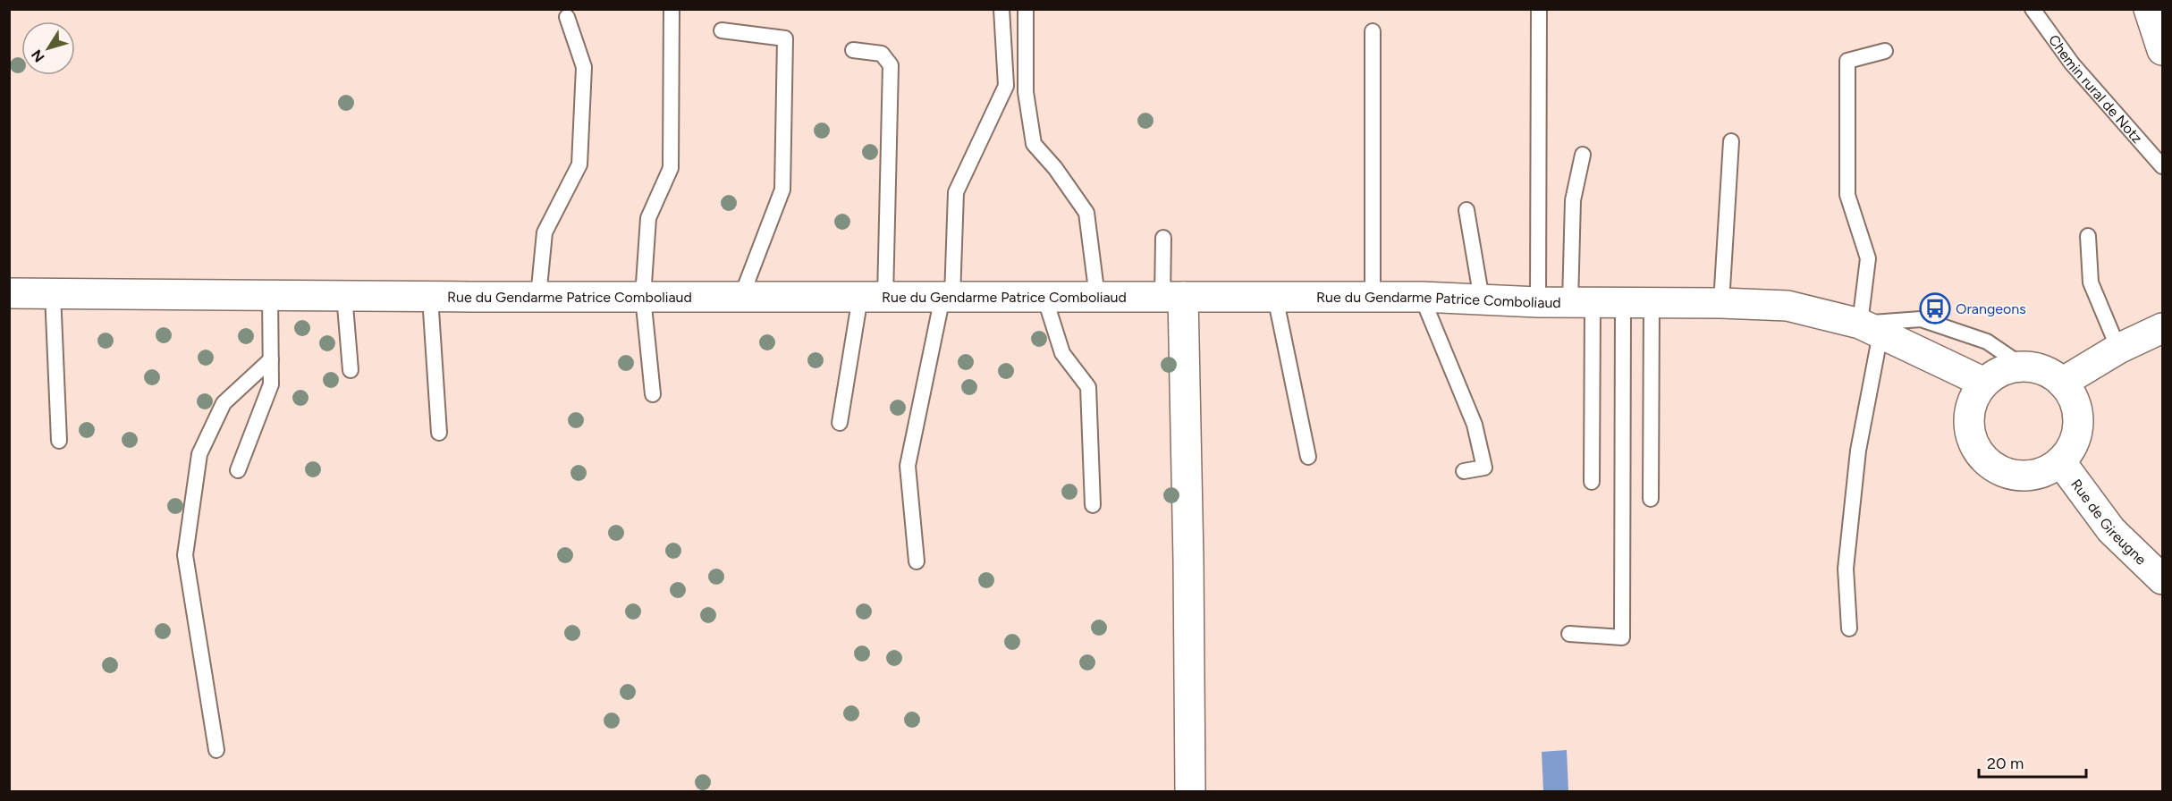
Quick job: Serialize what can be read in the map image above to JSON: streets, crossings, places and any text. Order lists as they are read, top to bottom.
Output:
{
  "streets": {
    "street": ["Rue du Gendarme Patrice Comboliaud", "Rue de Gireugne"],
    "lane": ["Chemin rural de Notz"]
  },
  "crossings": [
    ["Rue du Gendarme Patrice Comboliaud", "Rue de Gireugne"]
  ],
  "places": {
    "bus stop": ["Orangeons"]
  },
  "scale_bar": "20 m",
  "north": "bottom left"
}
